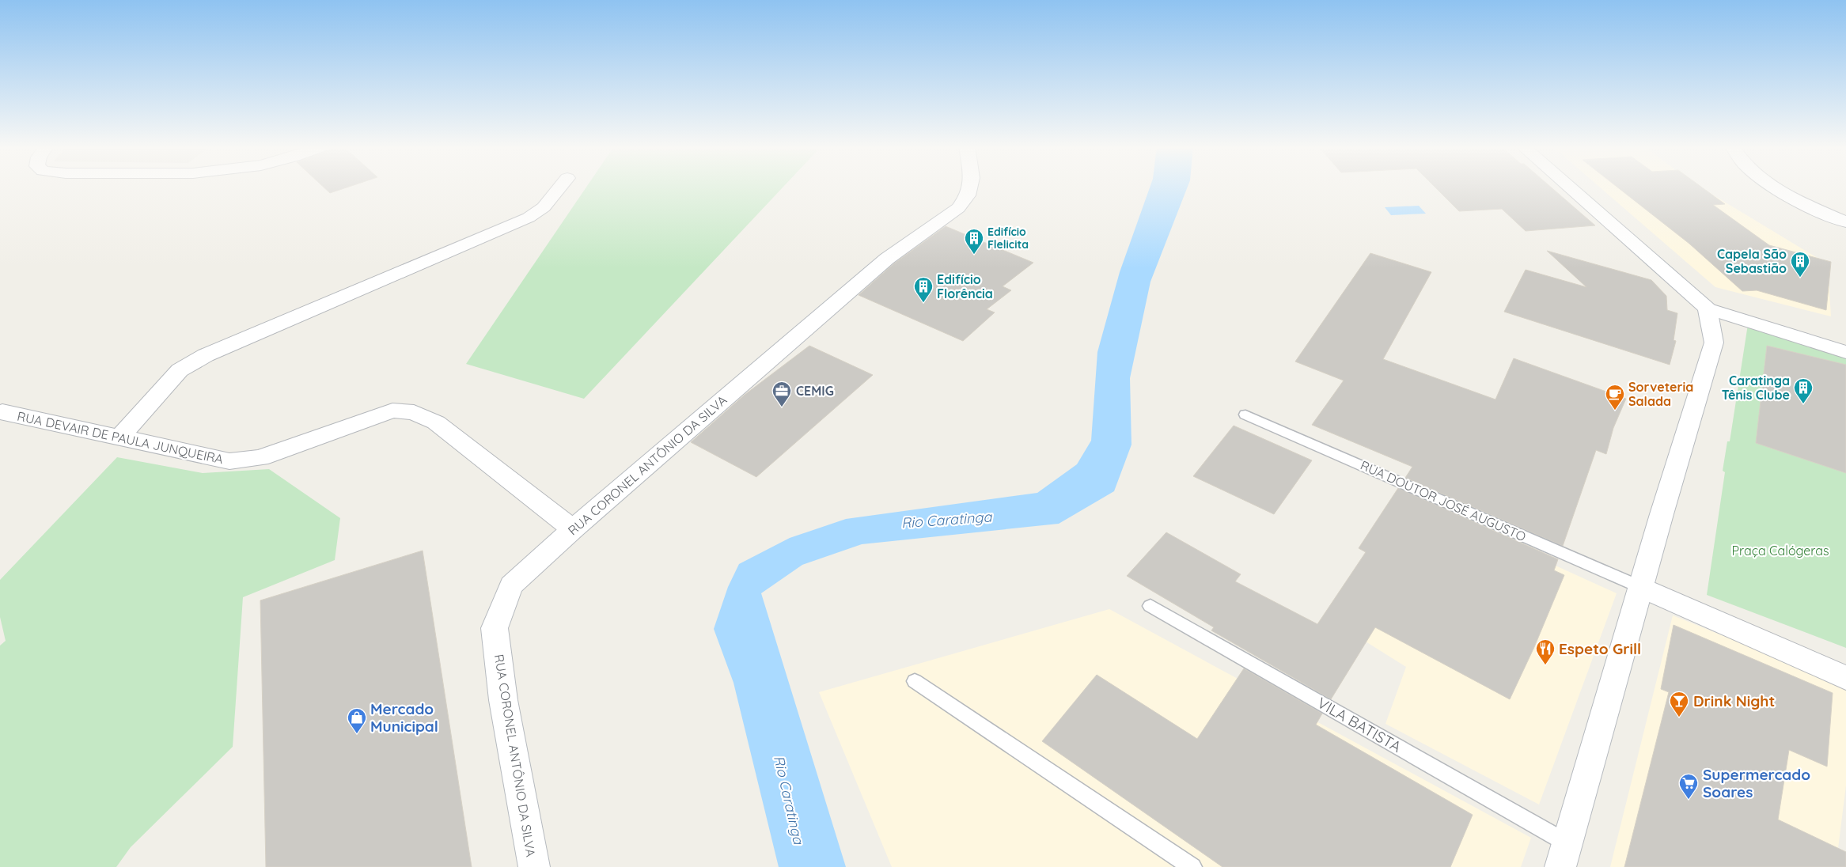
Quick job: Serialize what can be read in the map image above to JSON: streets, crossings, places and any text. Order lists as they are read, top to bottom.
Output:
{
  "streets": {
    "main road": ["RUA DEVAIR DE PAULA JUNQUEIRA", "RUA CORONEL ANTÔNIO DA SILVA"],
    "lane": ["RUA DOUTOR JOSÉ AUGUSTO", "VILA BATISTA"]
  },
  "crossings": [
    ["RUA DEVAIR DE PAULA JUNQUEIRA", "RUA CORONEL ANTÔNIO DA SILVA"]
  ],
  "water": ["Rio Caratinga"],
  "parks": ["Praça Calógeras"],
  "places": {
    "building": [
      "Edifício Flelicita",
      "Capela São Sebastião",
      "Edifício Florência",
      "Caratinga Tênis Clube"
    ],
    "office": ["CEMIG"],
    "cafe": ["Sorveteria Salada"],
    "restaurant": ["Espeto Grill"],
    "bar": ["Drink Night"],
    "shop": ["Mercado Municipal"],
    "supermarket": ["Supermercado Soares"]
  }
}
